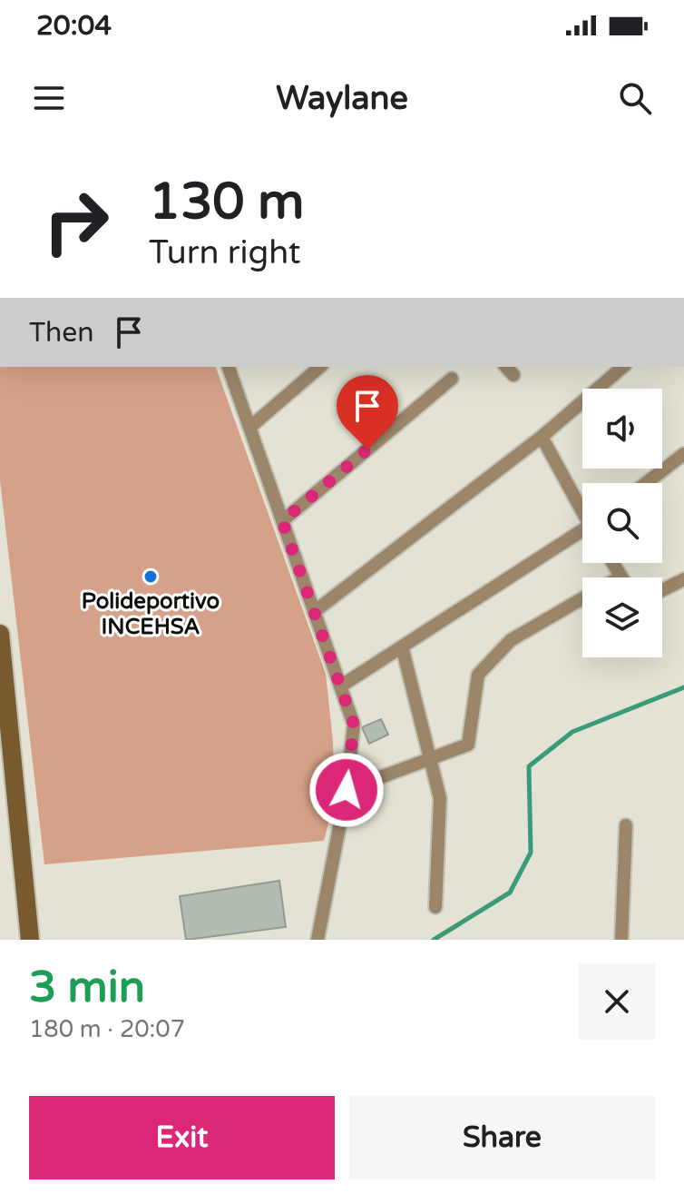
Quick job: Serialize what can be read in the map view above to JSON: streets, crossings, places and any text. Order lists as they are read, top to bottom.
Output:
{
  "places": ["Polideportivo INCEHSA"],
  "page": {
    "status": "20:04",
    "header": "Waylane",
    "turn": ["130 m", "Turn right"],
    "then": "Then",
    "heading": ["3 min", "180 m · 20:07"],
    "buttons": ["Exit", "Share"]
  }
}
